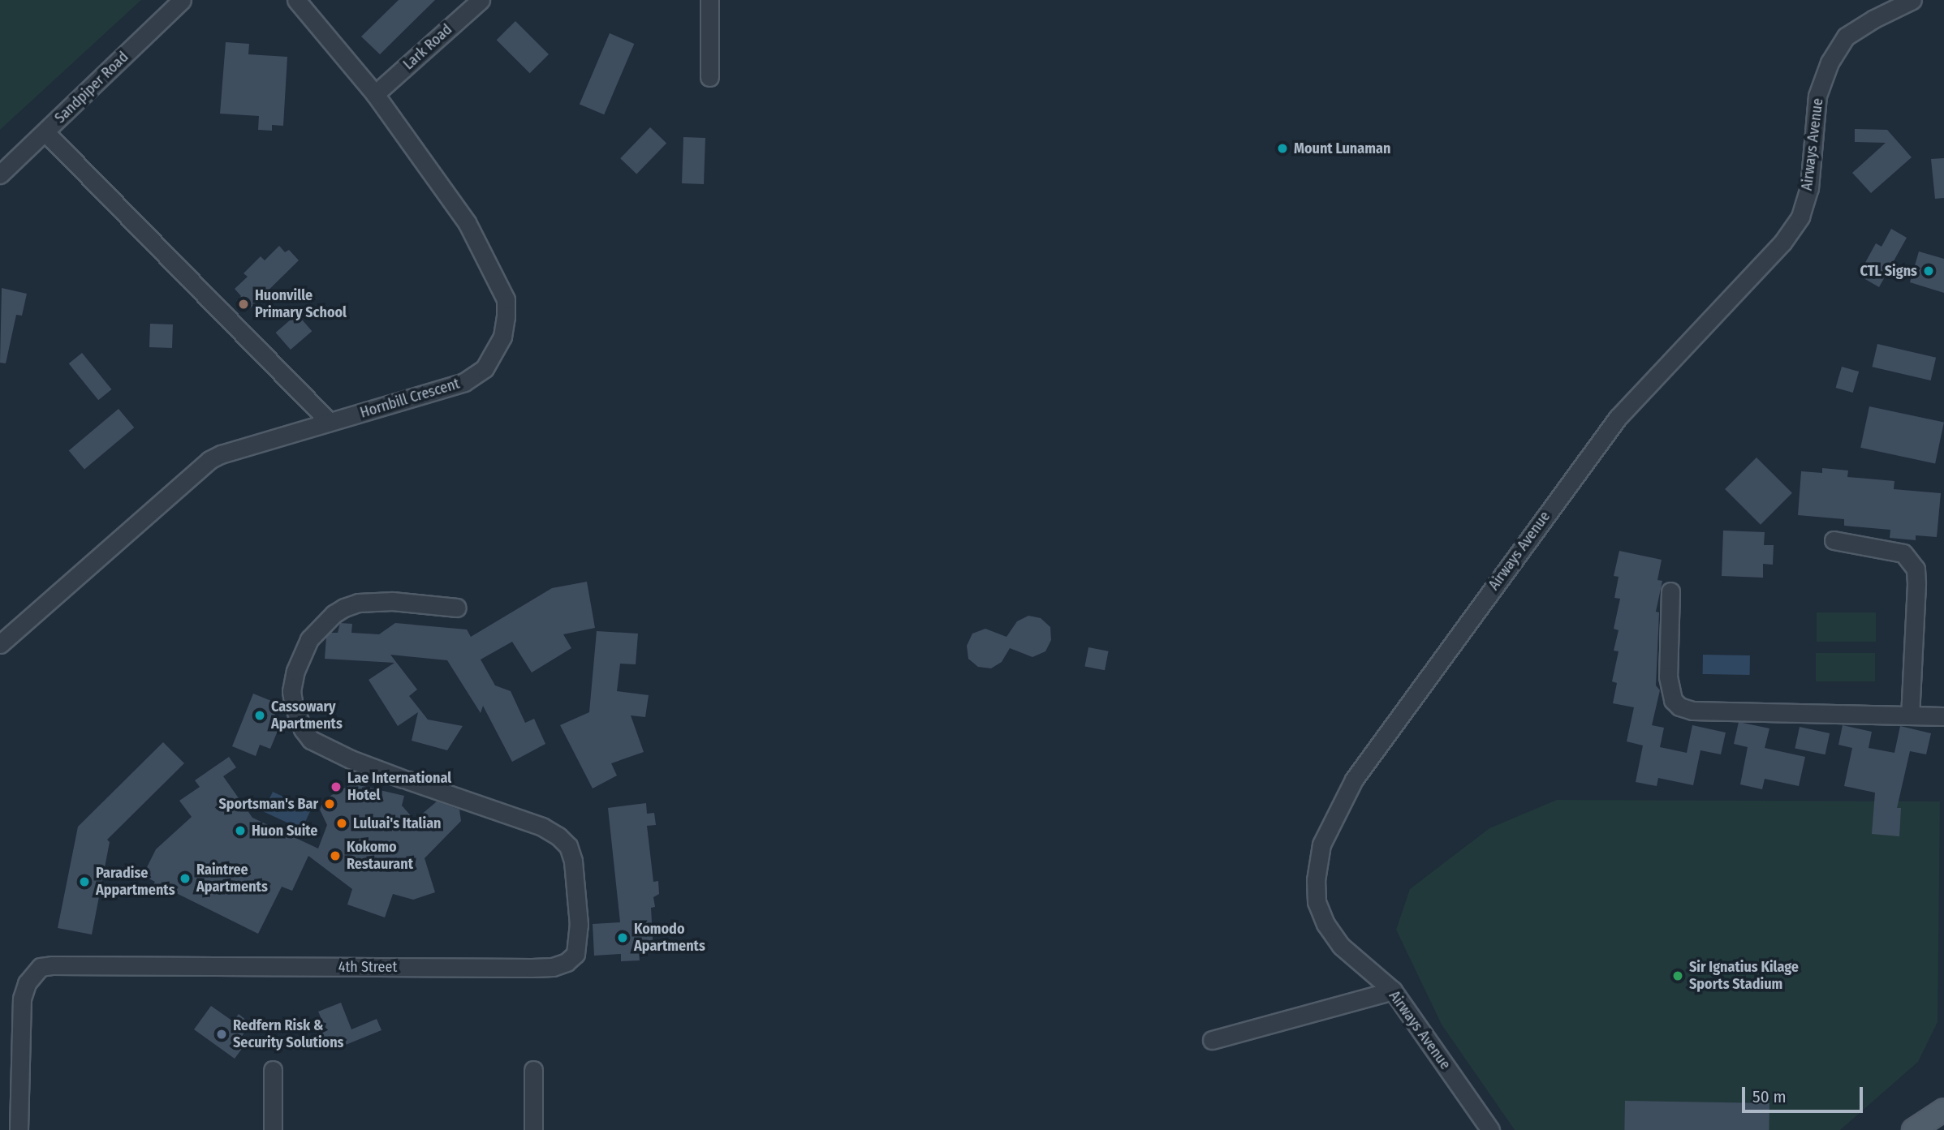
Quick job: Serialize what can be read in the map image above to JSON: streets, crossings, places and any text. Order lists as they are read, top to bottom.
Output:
{
  "streets": {
    "street": [
      "Lark Road",
      "Sandpiper Road",
      "Airways Avenue",
      "Hornbill Crescent",
      "4th Street"
    ]
  },
  "crossings": [
    ["Lark Road", "Hornbill Crescent"]
  ],
  "places": [
    "Mount Lunaman",
    "CTL Signs",
    "Huonville Primary School",
    "Cassowary Apartments",
    "Lae International Hotel",
    "Sportsman's Bar",
    "Luluai's Italian",
    "Huon Suite",
    "Kokomo Restaurant",
    "Raintree Apartments",
    "Paradise Appartments",
    "Komodo Apartments",
    "Sir Ignatius Kilage Sports Stadium",
    "Redfern Risk & Security Solutions"
  ],
  "scale_bar": "50 m"
}
